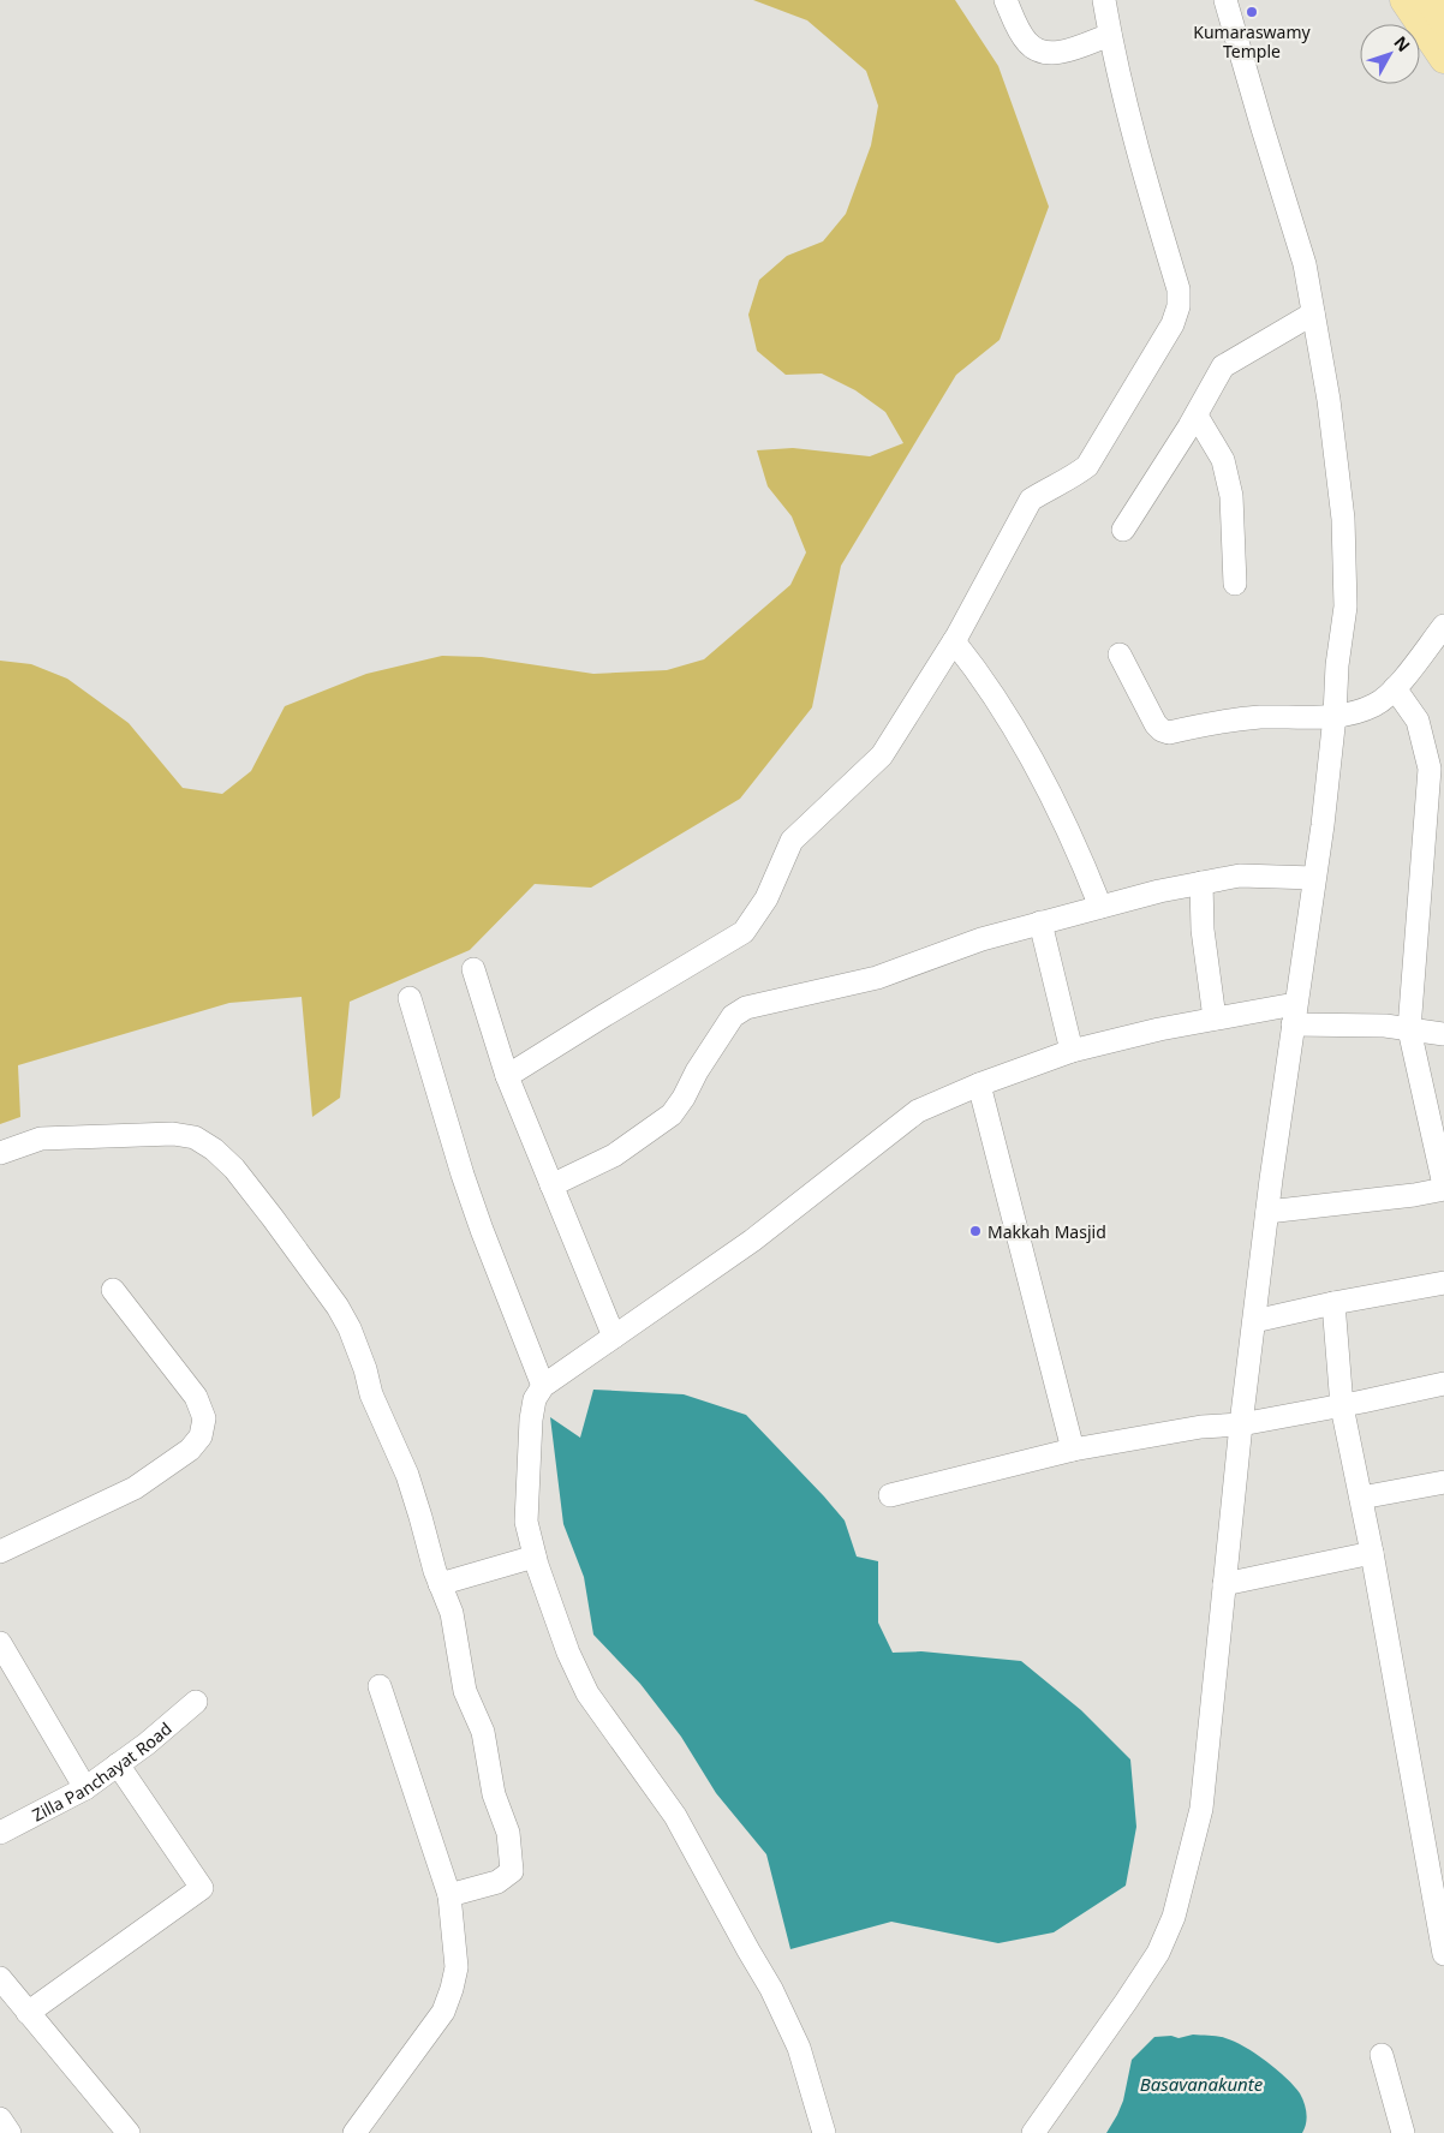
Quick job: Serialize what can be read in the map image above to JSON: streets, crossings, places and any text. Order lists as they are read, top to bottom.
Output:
{
  "streets": {
    "street": ["Zilla Panchayat Road"]
  },
  "water": ["Basavanakunte"],
  "places": ["Kumaraswamy Temple", "Makkah Masjid"],
  "north": "top right"
}
